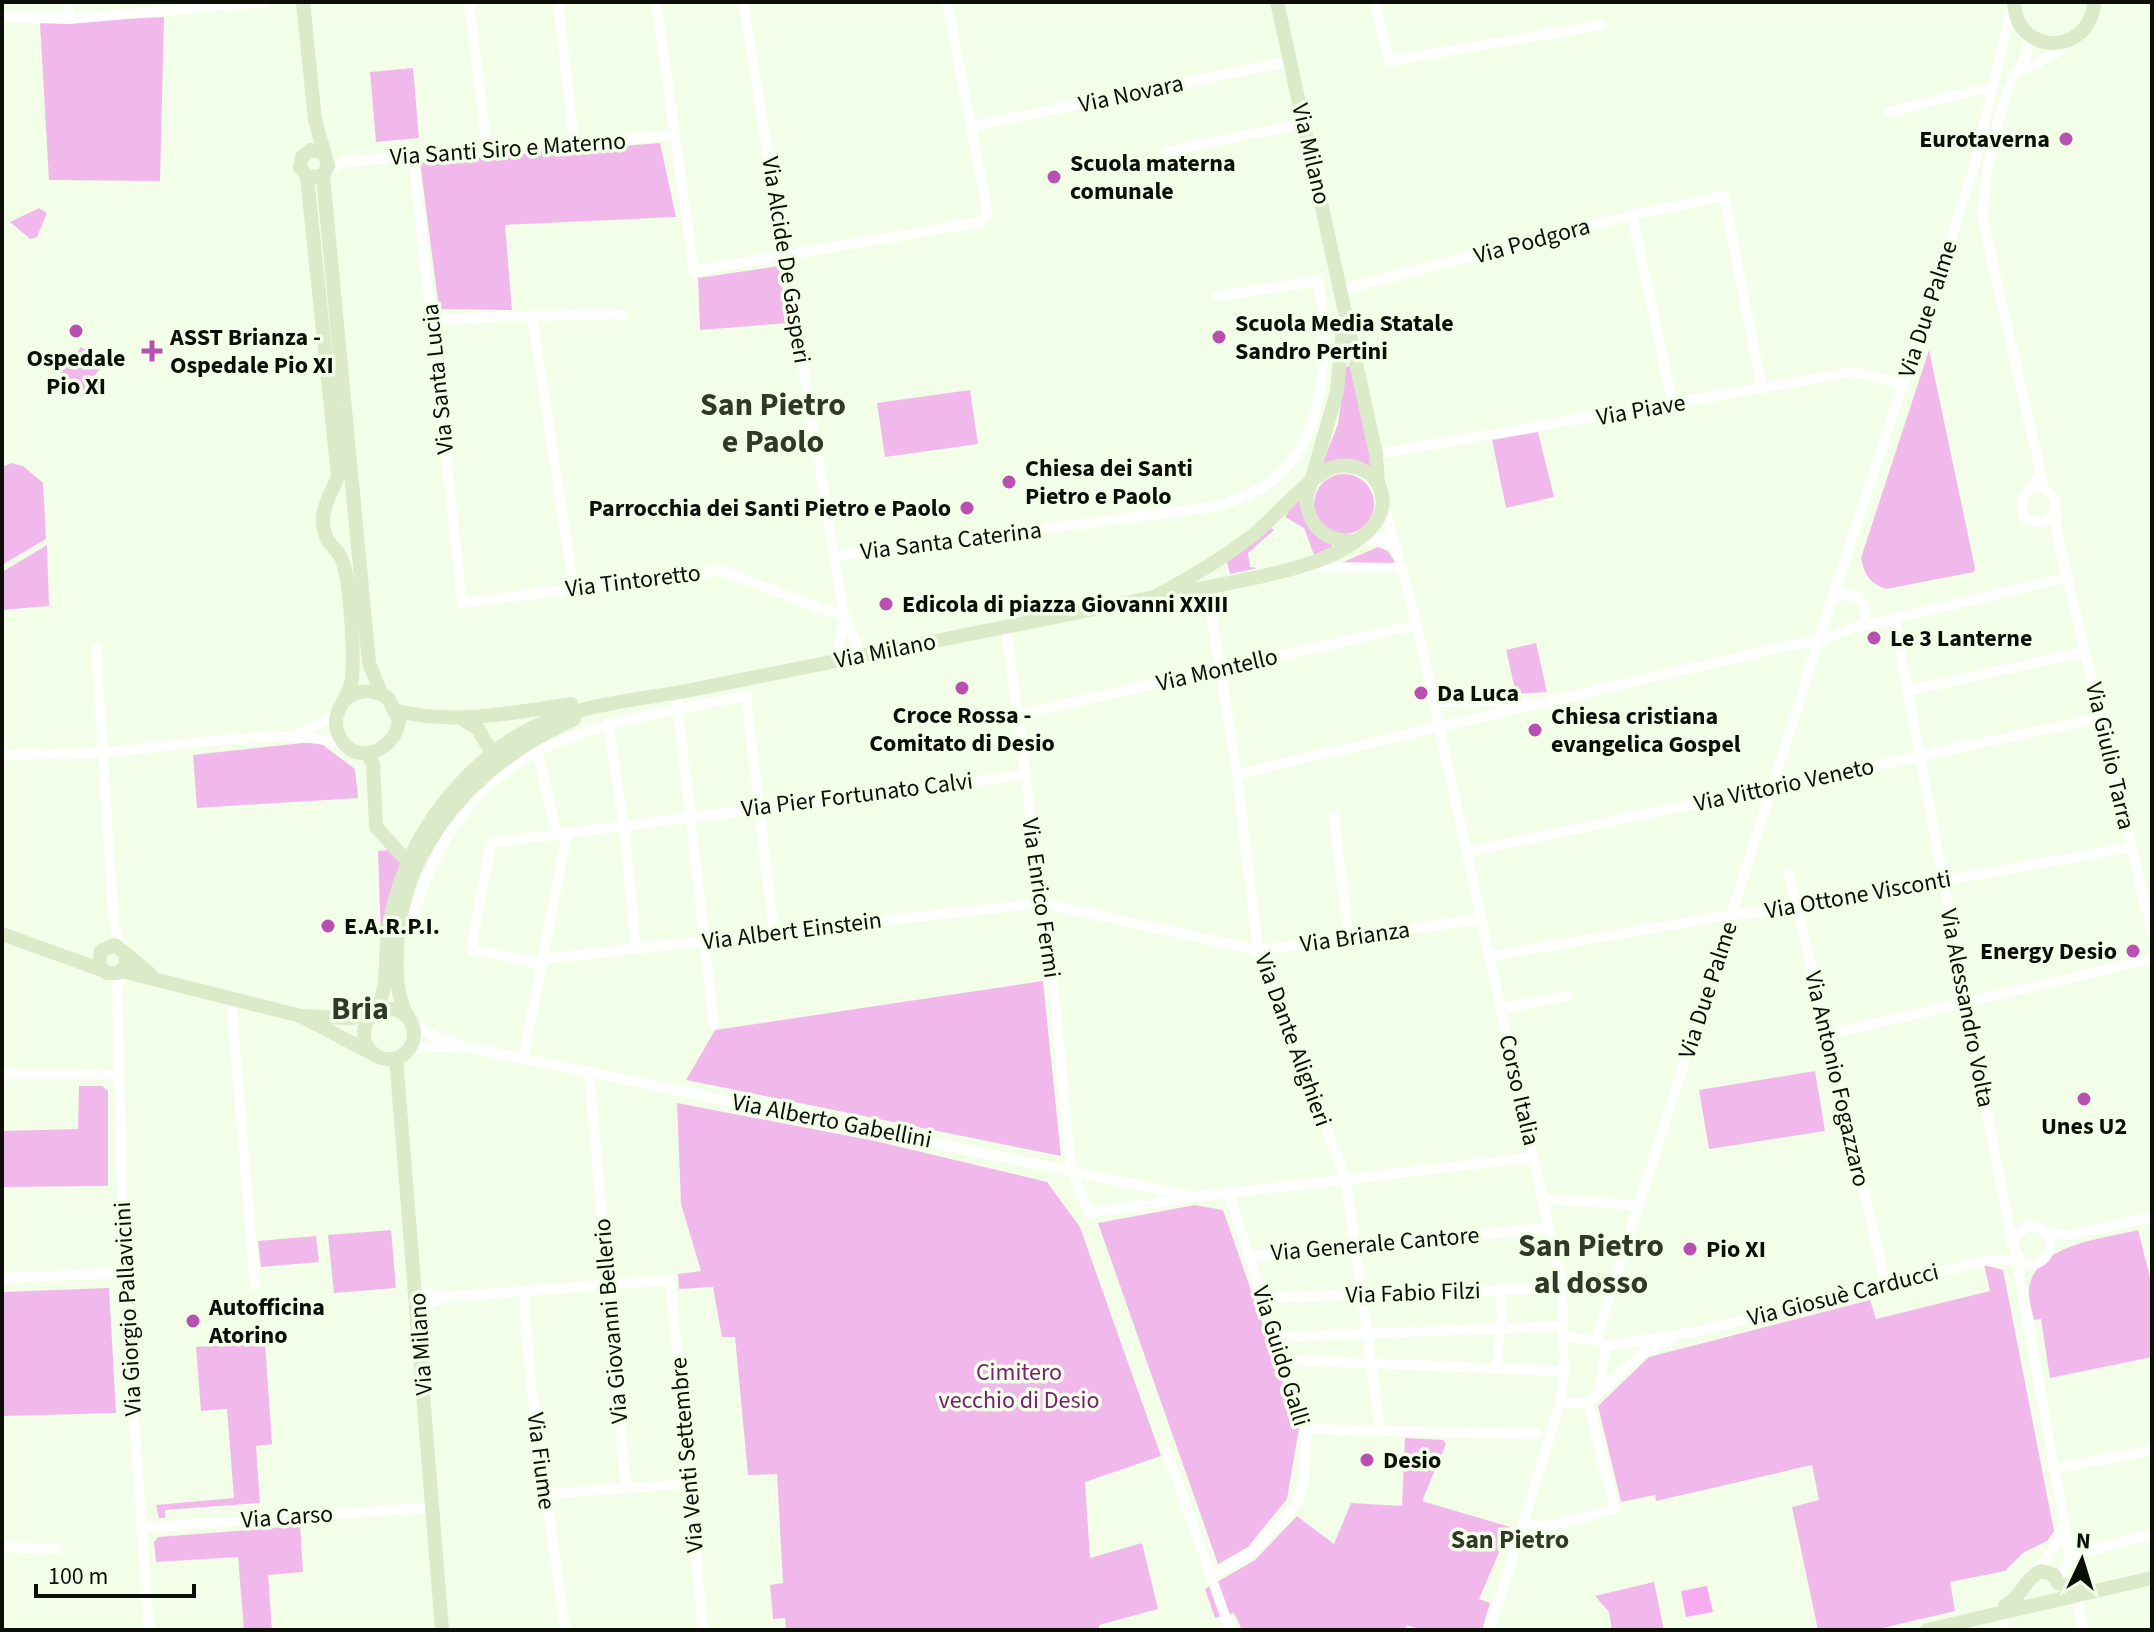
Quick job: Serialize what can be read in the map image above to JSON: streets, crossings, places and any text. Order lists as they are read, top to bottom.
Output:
{
  "streets": {
    "main road": ["Via Milano"],
    "street": [
      "Via Novara",
      "Via Santi Siro e Materno",
      "Via Podgora",
      "Via Alcide De Gasperi",
      "Via Due Palme",
      "Via Santa Lucia",
      "Via Piave",
      "Via Santa Caterina",
      "Via Tintoretto",
      "Via Montello",
      "Via Giulio Tarra",
      "Via Vittorio Veneto",
      "Via Pier Fortunato Calvi",
      "Via Ottone Visconti",
      "Via Enrico Fermi",
      "Via Albert Einstein",
      "Via Brianza",
      "Via Alessandro Volta",
      "Via Dante Alighieri",
      "Via Antonio Fogazzaro",
      "Corso Italia",
      "Via Alberto Gabellini",
      "Via Generale Cantore",
      "Via Fabio Filzi",
      "Via Giosuè Carducci",
      "Via Giorgio Pallavicini",
      "Via Giovanni Bellerio",
      "Via Guido Galli",
      "Via Venti Settembre",
      "Via Fiume",
      "Via Carso"
    ]
  },
  "crossings": [
    ["Via Novara", "Via Milano"],
    ["Via Santi Siro e Materno", "Via Santa Lucia"],
    ["Via Milano", "Via Podgora"],
    ["Via Milano", "Via Piave"],
    ["Via Milano", "Via Enrico Fermi"],
    ["Via Milano", "Corso Italia"],
    ["Via Milano", "Via Alberto Gabellini"],
    ["Via Milano", "Via Carso"],
    ["Via Podgora", "Via Piave"],
    ["Via Alcide De Gasperi", "Via Santa Caterina"],
    ["Via Alcide De Gasperi", "Via Tintoretto"],
    ["Via Due Palme", "Via Piave"],
    ["Via Due Palme", "Via Vittorio Veneto"],
    ["Via Due Palme", "Via Ottone Visconti"],
    ["Via Due Palme", "Via Giosuè Carducci"],
    ["Via Santa Lucia", "Via Tintoretto"],
    ["Via Montello", "Via Enrico Fermi"],
    ["Via Montello", "Via Dante Alighieri"],
    ["Via Montello", "Corso Italia"],
    ["Via Giulio Tarra", "Via Vittorio Veneto"],
    ["Via Giulio Tarra", "Via Ottone Visconti"],
    ["Via Vittorio Veneto", "Via Alessandro Volta"],
    ["Via Vittorio Veneto", "Corso Italia"],
    ["Via Pier Fortunato Calvi", "Via Enrico Fermi"],
    ["Via Pier Fortunato Calvi", "Via Albert Einstein"],
    ["Via Ottone Visconti", "Via Alessandro Volta"],
    ["Via Ottone Visconti", "Via Antonio Fogazzaro"],
    ["Via Ottone Visconti", "Corso Italia"],
    ["Via Enrico Fermi", "Via Albert Einstein"],
    ["Via Enrico Fermi", "Via Brianza"],
    ["Via Enrico Fermi", "Via Alberto Gabellini"],
    ["Via Albert Einstein", "Via Brianza"],
    ["Via Brianza", "Via Dante Alighieri"],
    ["Via Brianza", "Corso Italia"],
    ["Via Alessandro Volta", "Via Giosuè Carducci"],
    ["Via Dante Alighieri", "Via Alberto Gabellini"],
    ["Via Dante Alighieri", "Via Generale Cantore"],
    ["Via Dante Alighieri", "Via Fabio Filzi"],
    ["Via Dante Alighieri", "Via Giosuè Carducci"],
    ["Via Antonio Fogazzaro", "Via Giosuè Carducci"],
    ["Corso Italia", "Via Alberto Gabellini"],
    ["Corso Italia", "Via Generale Cantore"],
    ["Corso Italia", "Via Fabio Filzi"],
    ["Corso Italia", "Via Giosuè Carducci"],
    ["Via Alberto Gabellini", "Via Giovanni Bellerio"],
    ["Via Alberto Gabellini", "Via Guido Galli"],
    ["Via Generale Cantore", "Via Guido Galli"],
    ["Via Fabio Filzi", "Via Guido Galli"],
    ["Via Giosuè Carducci", "Via Guido Galli"],
    ["Via Giorgio Pallavicini", "Via Carso"],
    ["Via Giovanni Bellerio", "Via Venti Settembre"]
  ],
  "districts": [
    "San Pietro e Paolo",
    "Bria",
    "San Pietro al dosso",
    "San Pietro"
  ],
  "parks": ["Cimitero vecchio di Desio"],
  "places": {
    "other": [
      "Eurotaverna",
      "Scuola materna comunale",
      "Ospedale Pio XI",
      "Scuola Media Statale Sandro Pertini",
      "Chiesa dei Santi Pietro e Paolo",
      "Parrocchia dei Santi Pietro e Paolo",
      "Edicola di piazza Giovanni XXIII",
      "Le 3 Lanterne",
      "Croce Rossa - Comitato di Desio",
      "Da Luca",
      "Chiesa cristiana evangelica Gospel",
      "E.A.R.P.I.",
      "Energy Desio",
      "Unes U2",
      "Pio XI",
      "Autofficina Atorino",
      "Desio"
    ],
    "health": ["ASST Brianza - Ospedale Pio XI"]
  },
  "scale_bar": "100 m",
  "north": "top"
}
